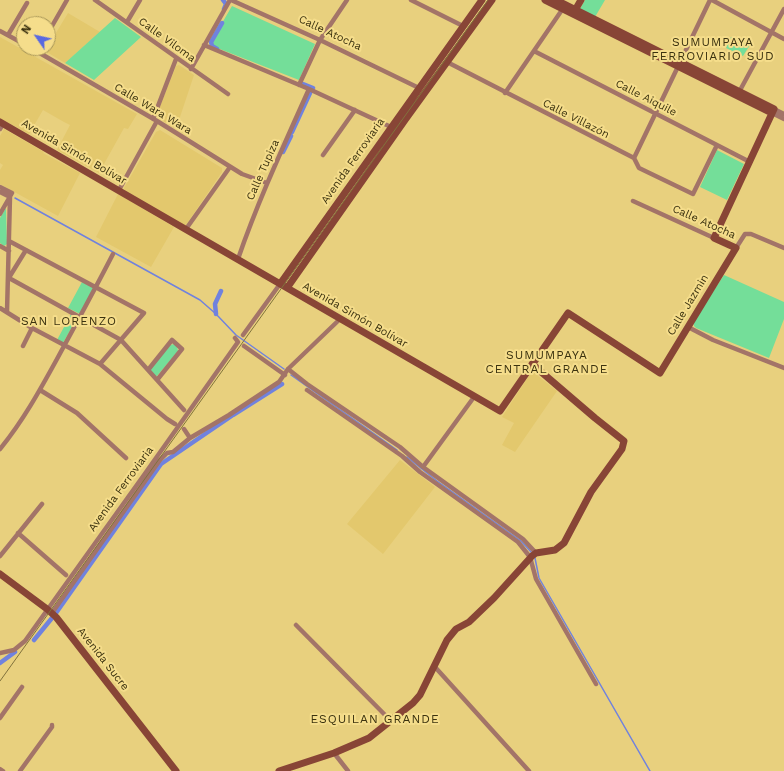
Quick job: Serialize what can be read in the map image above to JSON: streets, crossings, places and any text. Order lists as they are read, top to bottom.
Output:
{
  "streets": {
    "street": [
      "Calle Atocha",
      "Calle Viloma",
      "Calle Aiquile",
      "Calle Wara Wara",
      "Calle Villazón",
      "Avenida Simón Bolívar",
      "Avenida Ferroviaria",
      "Calle Tupiza",
      "Calle Jazmin",
      "Avenida Sucre"
    ]
  },
  "crossings": [
    ["Calle Atocha", "Avenida Ferroviaria"],
    ["Calle Atocha", "Calle Jazmin"],
    ["Calle Aiquile", "Calle Villazón"],
    ["Calle Wara Wara", "Calle Tupiza"],
    ["Calle Villazón", "Avenida Ferroviaria"],
    ["Avenida Simón Bolívar", "Avenida Ferroviaria"],
    ["Avenida Simón Bolívar", "Calle Tupiza"],
    ["Avenida Simón Bolívar", "Calle Jazmin"],
    ["Avenida Ferroviaria", "Avenida Sucre"]
  ],
  "districts": [
    "SUMUMPAYA FERROVIARIO SUD",
    "SAN LORENZO",
    "SUMUMPAYA CENTRAL GRANDE",
    "ESQUILAN GRANDE"
  ],
  "north": "top left"
}
